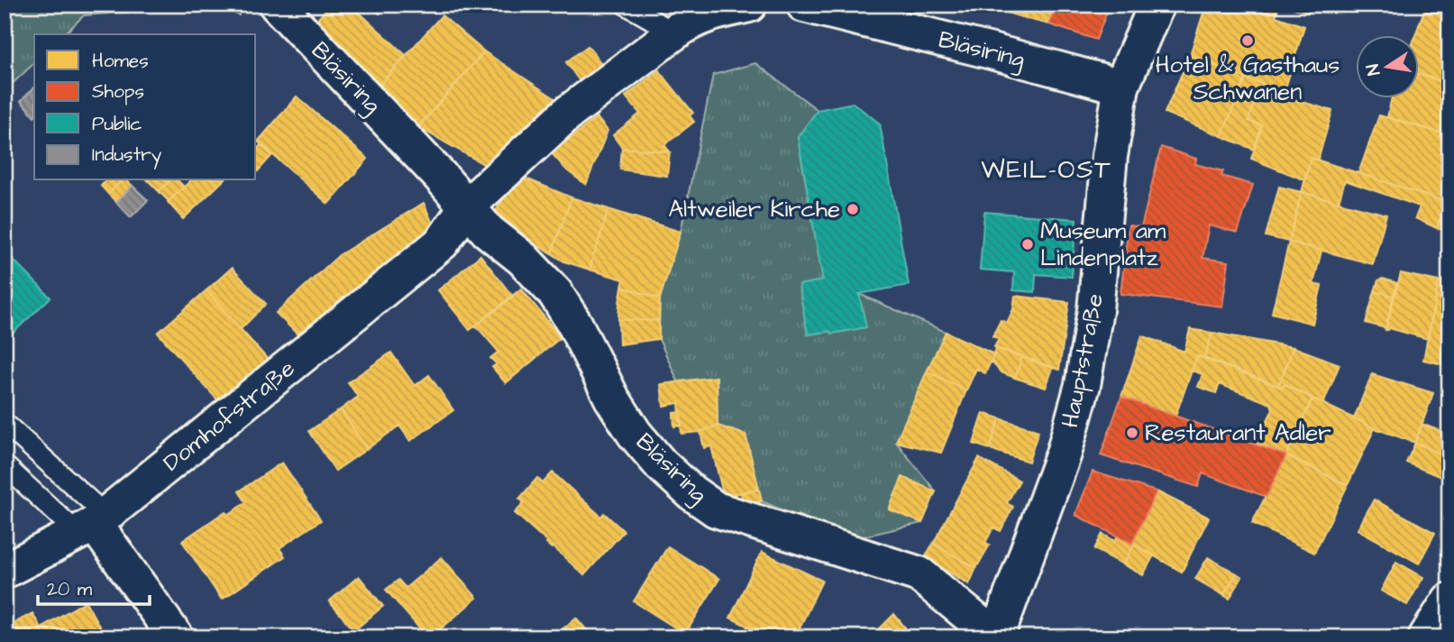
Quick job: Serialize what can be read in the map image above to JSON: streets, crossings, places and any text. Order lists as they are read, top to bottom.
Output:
{
  "streets": {
    "street": ["Bläsiring", "Hauptstraße", "Domhofstraße"]
  },
  "crossings": [
    ["Bläsiring", "Hauptstraße"],
    ["Bläsiring", "Domhofstraße"]
  ],
  "districts": ["WEIL-OST"],
  "places": [
    "Hotel & Gasthaus Schwanen",
    "Altweiler Kirche",
    "Museum am Lindenplatz",
    "Restaurant Adler"
  ],
  "legend": [
    "Homes",
    "Shops",
    "Public",
    "Industry"
  ],
  "scale_bar": "20 m",
  "north": "left"
}
